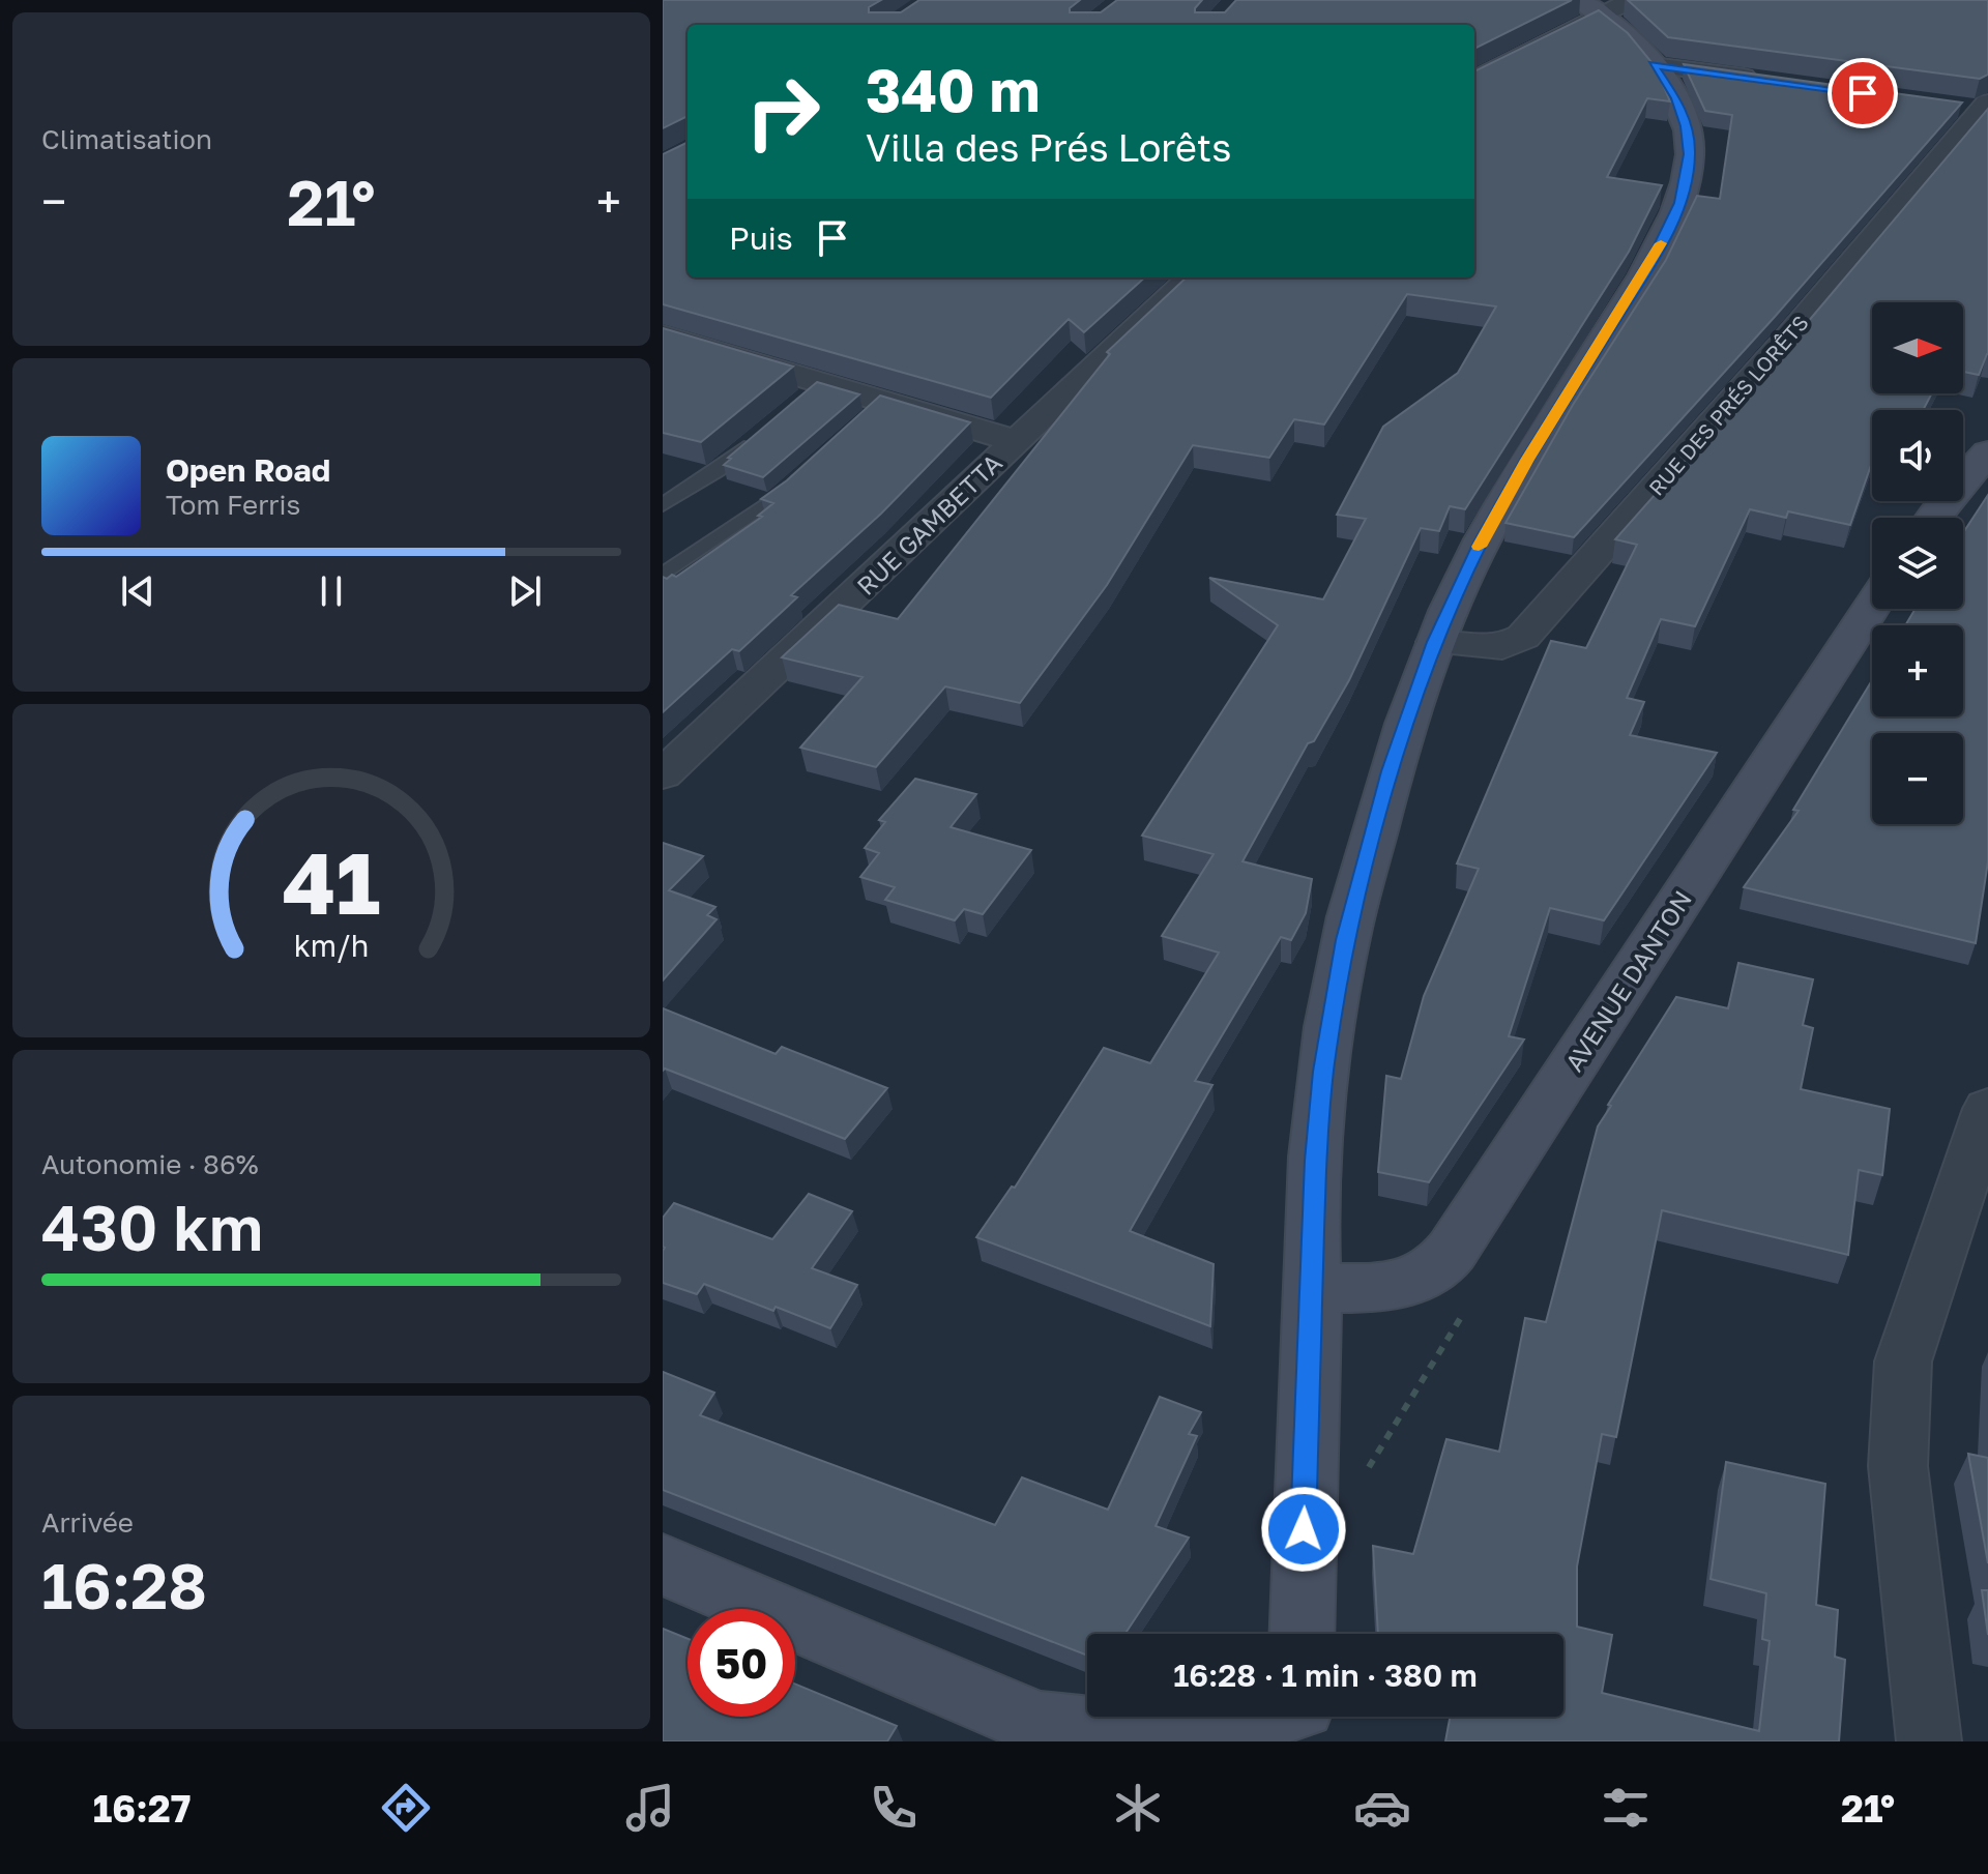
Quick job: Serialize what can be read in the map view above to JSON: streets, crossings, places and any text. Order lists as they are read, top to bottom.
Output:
{
  "streets": {
    "main road": ["AVENUE DANTON"],
    "street": ["RUE DES PRÉS LORÊTS", "RUE GAMBETTA"]
  },
  "north": "right",
  "page": {
    "tile": [
      "Climatisation",
      ["Autonomie · 86%", "430 km"],
      ["Arrivée", "16:28"]
    ],
    "turn": ["340 m", "Villa des Prés Lorêts"],
    "heat": ["−", "21°", "+"],
    "then": "Puis",
    "map_buttons": ["+", "−"],
    "song": ["Open Road", "Tom Ferris"],
    "limit": "50",
    "trip": "16:28 · 1 min · 380 m",
    "tabs": ["16:27", "21°"],
    "gauge": ["41", "km/h"]
  }
}
